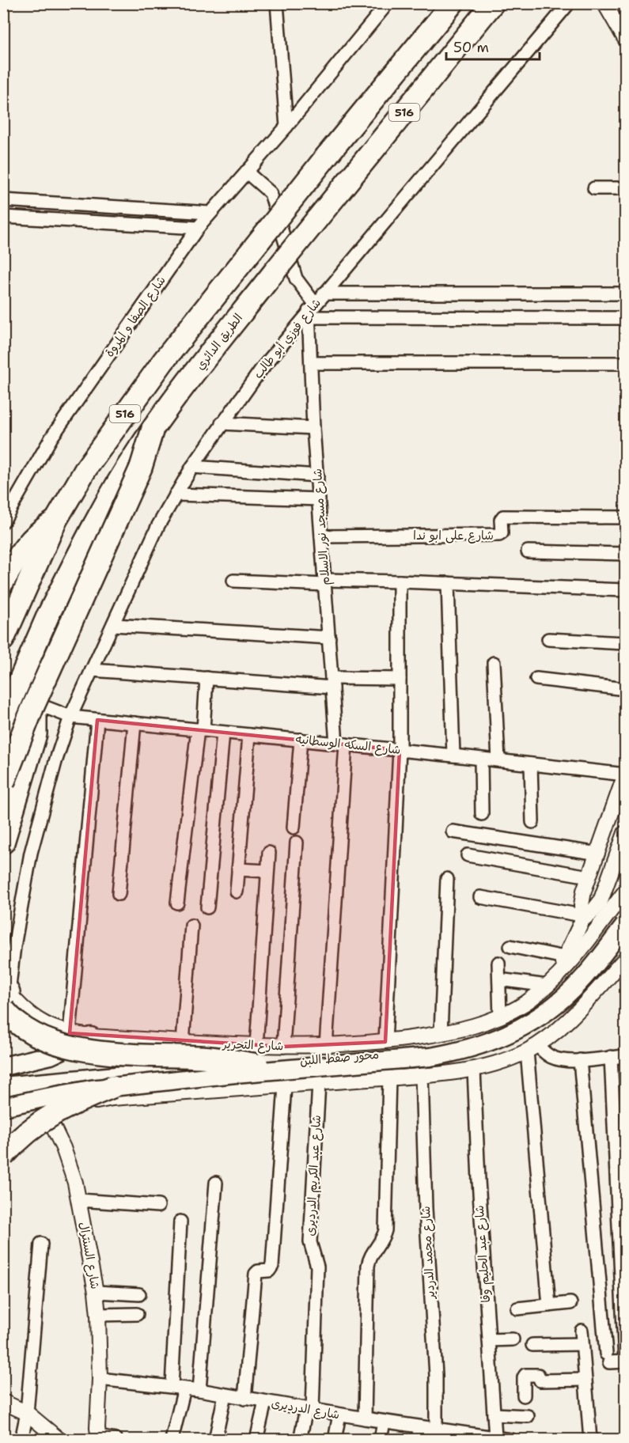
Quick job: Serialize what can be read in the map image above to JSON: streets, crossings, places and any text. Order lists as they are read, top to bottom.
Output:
{
  "streets": {
    "highway": ["516", "الطريق الدائري"],
    "main road": ["محور صفط اللبن"],
    "street": [
      "شارع الصفا و المروة",
      "شارع فوزي أبو طالب",
      "شارع مسجد نور الاسلام",
      "شارع على ابو ندا",
      "شارع السكه الوسطانيه",
      "شارع التحرير",
      "شارع عبد الكريم الدرديرى",
      "شارع محمد الدردير",
      "شارع عبد الحليم وفا",
      "شارع السنترال",
      "شارع الدرديرى"
    ]
  },
  "crossings": [
    ["شارع فوزي أبو طالب", "شارع مسجد نور الاسلام"],
    ["شارع فوزي أبو طالب", "شارع السكه الوسطانيه"],
    ["شارع فوزي أبو طالب", "شارع التحرير"],
    ["شارع مسجد نور الاسلام", "شارع على ابو ندا"],
    ["شارع مسجد نور الاسلام", "شارع السكه الوسطانيه"],
    ["شارع مسجد نور الاسلام", "شارع التحرير"],
    ["شارع التحرير", "محور صفط اللبن"],
    ["محور صفط اللبن", "شارع السنترال"],
    ["شارع عبد الكريم الدرديرى", "شارع الدرديرى"],
    ["شارع محمد الدردير", "شارع الدرديرى"],
    ["شارع عبد الحليم وفا", "شارع الدرديرى"],
    ["شارع السنترال", "شارع الدرديرى"]
  ],
  "scale_bar": "50 m"
}
